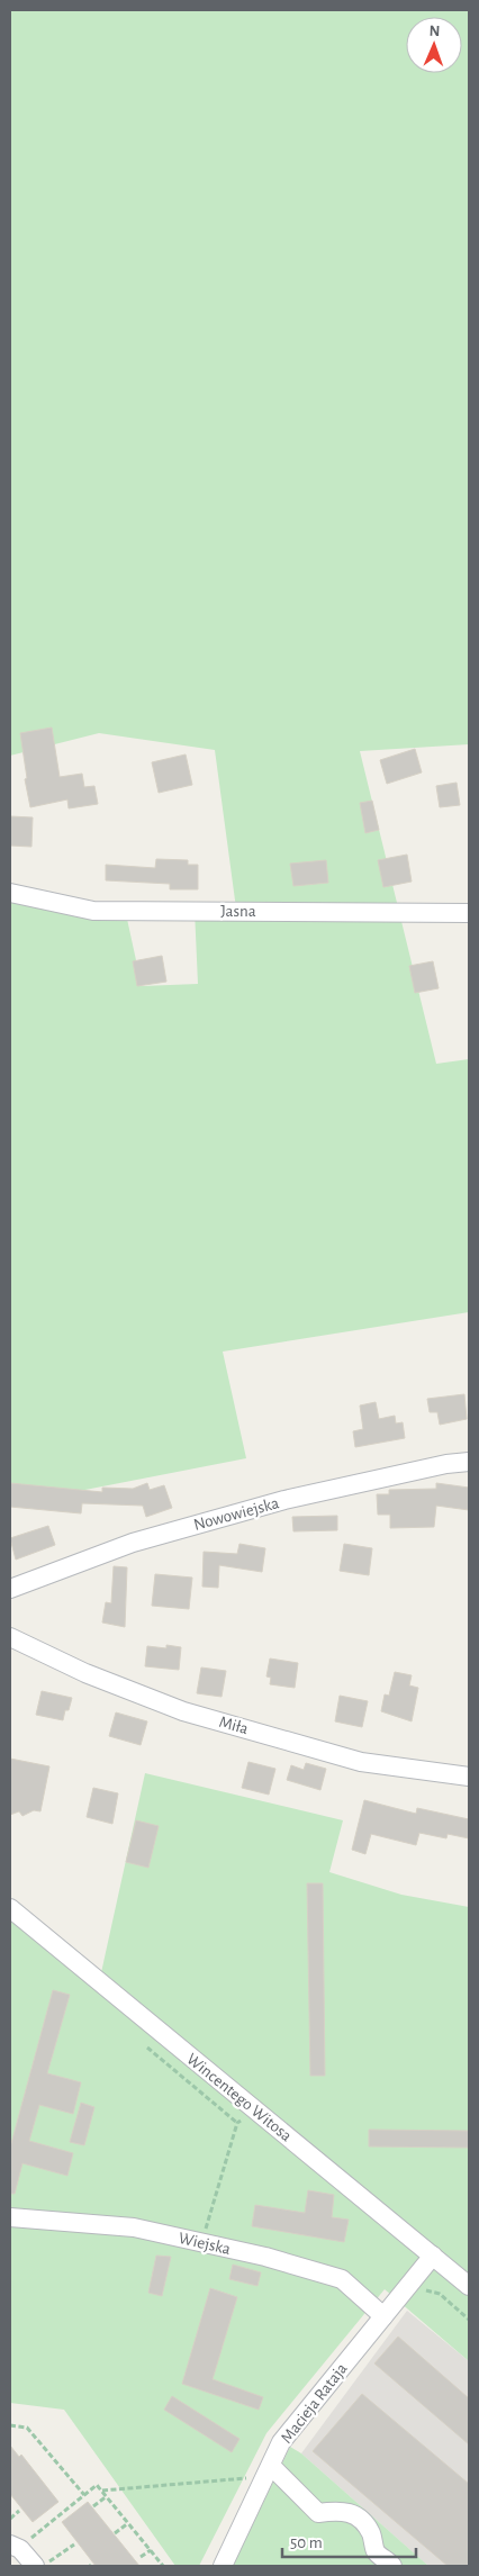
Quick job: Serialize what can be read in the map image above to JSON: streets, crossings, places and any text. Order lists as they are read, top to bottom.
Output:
{
  "streets": {
    "street": [
      "Jasna",
      "Nowowiejska",
      "Miła",
      "Wincentego Witosa",
      "Wiejska",
      "Macieja Rataja"
    ]
  },
  "crossings": [
    ["Wincentego Witosa", "Macieja Rataja"],
    ["Wiejska", "Macieja Rataja"]
  ],
  "scale_bar": "50 m",
  "north": "top"
}
